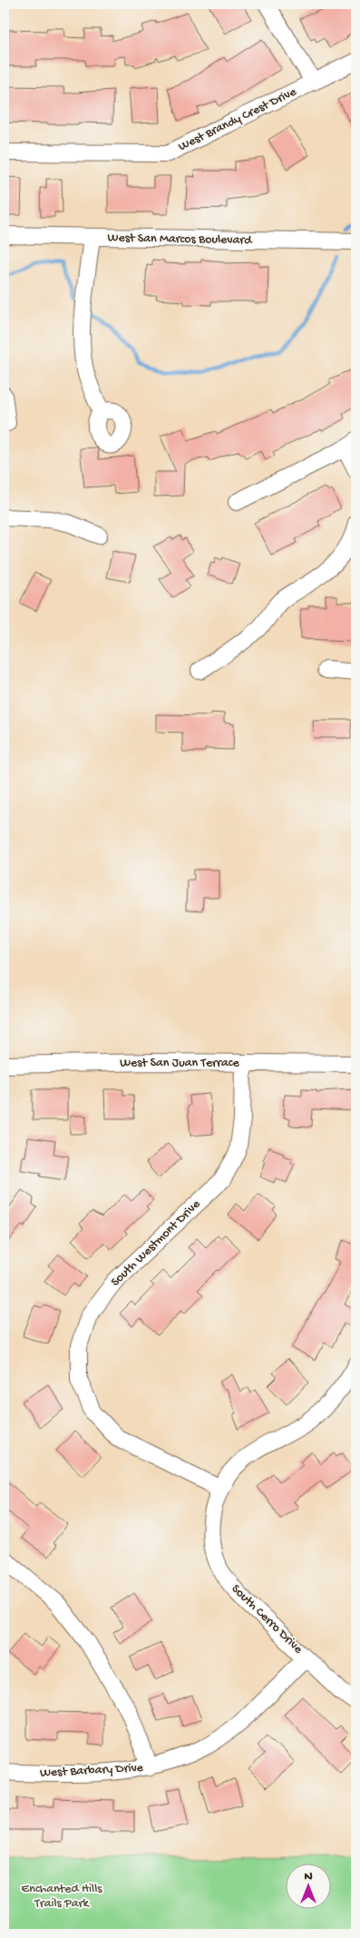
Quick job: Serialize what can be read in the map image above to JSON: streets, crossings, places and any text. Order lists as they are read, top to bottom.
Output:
{
  "streets": {
    "street": [
      "West Brandy Crest Drive",
      "West San Marcos Boulevard",
      "West San Juan Terrace",
      "South Westmont Drive",
      "South Cerro Drive",
      "West Barbary Drive"
    ]
  },
  "crossings": [
    ["West San Juan Terrace", "South Westmont Drive"],
    ["South Westmont Drive", "South Cerro Drive"],
    ["South Cerro Drive", "West Barbary Drive"]
  ],
  "parks": ["Enchanted Hills Trails Park"],
  "north": "top"
}
